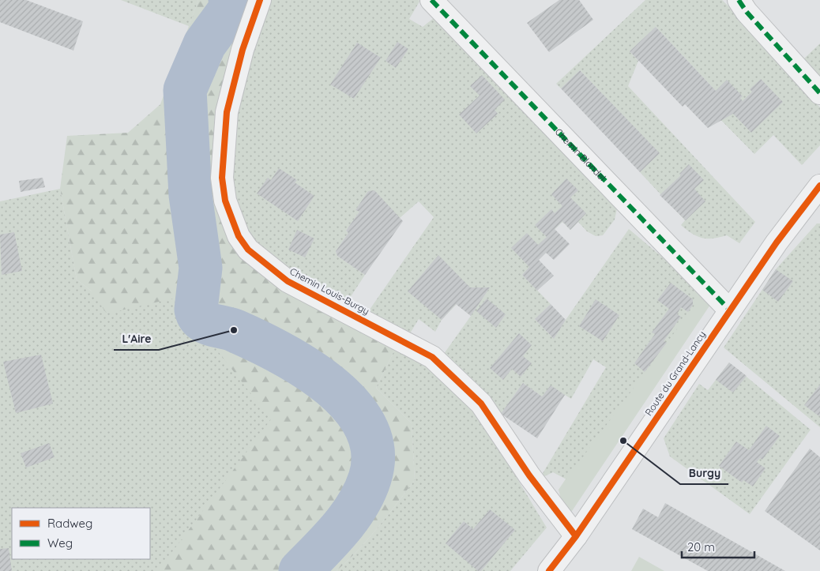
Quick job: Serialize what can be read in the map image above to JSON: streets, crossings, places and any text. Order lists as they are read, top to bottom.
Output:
{
  "streets": {
    "street": ["Chemin Blondel", "Chemin Louis-Burgy", "Route du Grand-Lancy"]
  },
  "crossings": [
    ["Chemin Blondel", "Route du Grand-Lancy"],
    ["Chemin Louis-Burgy", "Route du Grand-Lancy"]
  ],
  "places": ["L'Aire", "Burgy"],
  "legend": ["Radweg", "Weg"],
  "scale_bar": "20 m"
}
